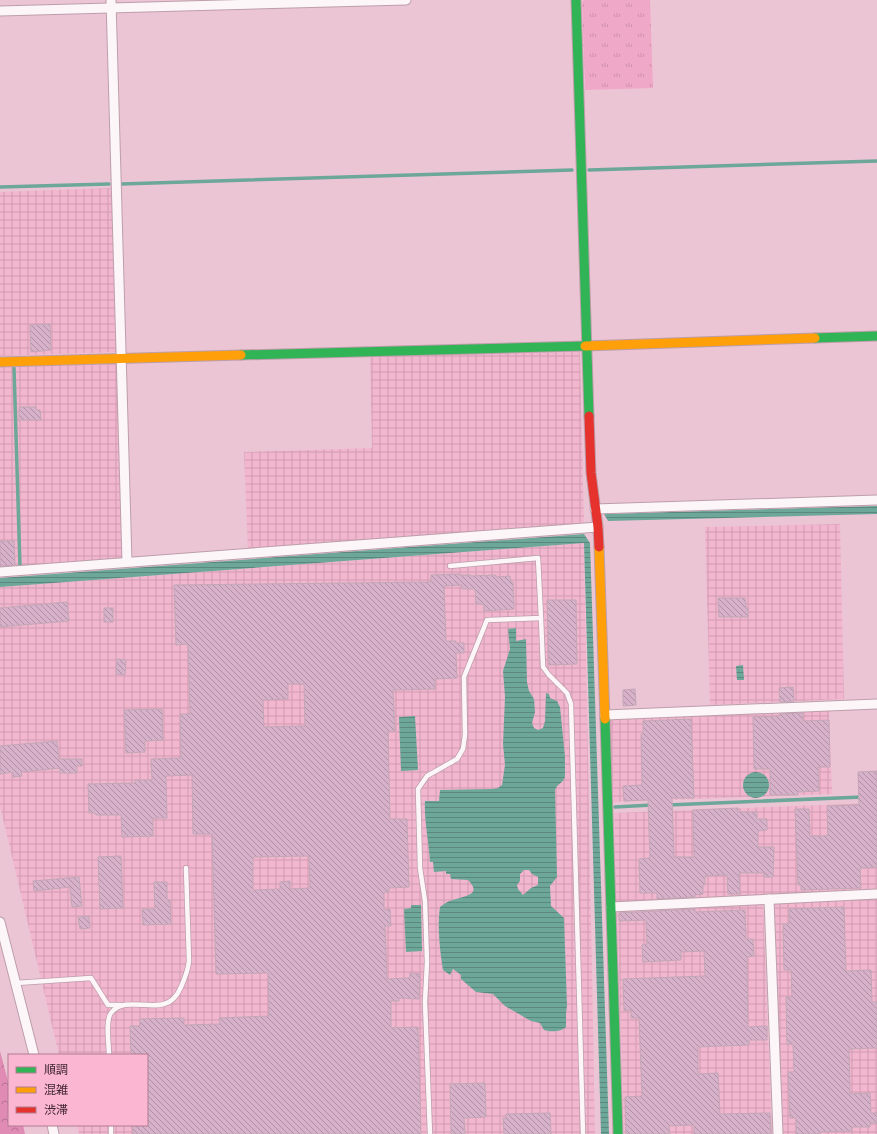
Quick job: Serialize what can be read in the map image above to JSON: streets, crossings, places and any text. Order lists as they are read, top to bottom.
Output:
{
  "legend": ["順調", "混雑", "渋滞"]
}
